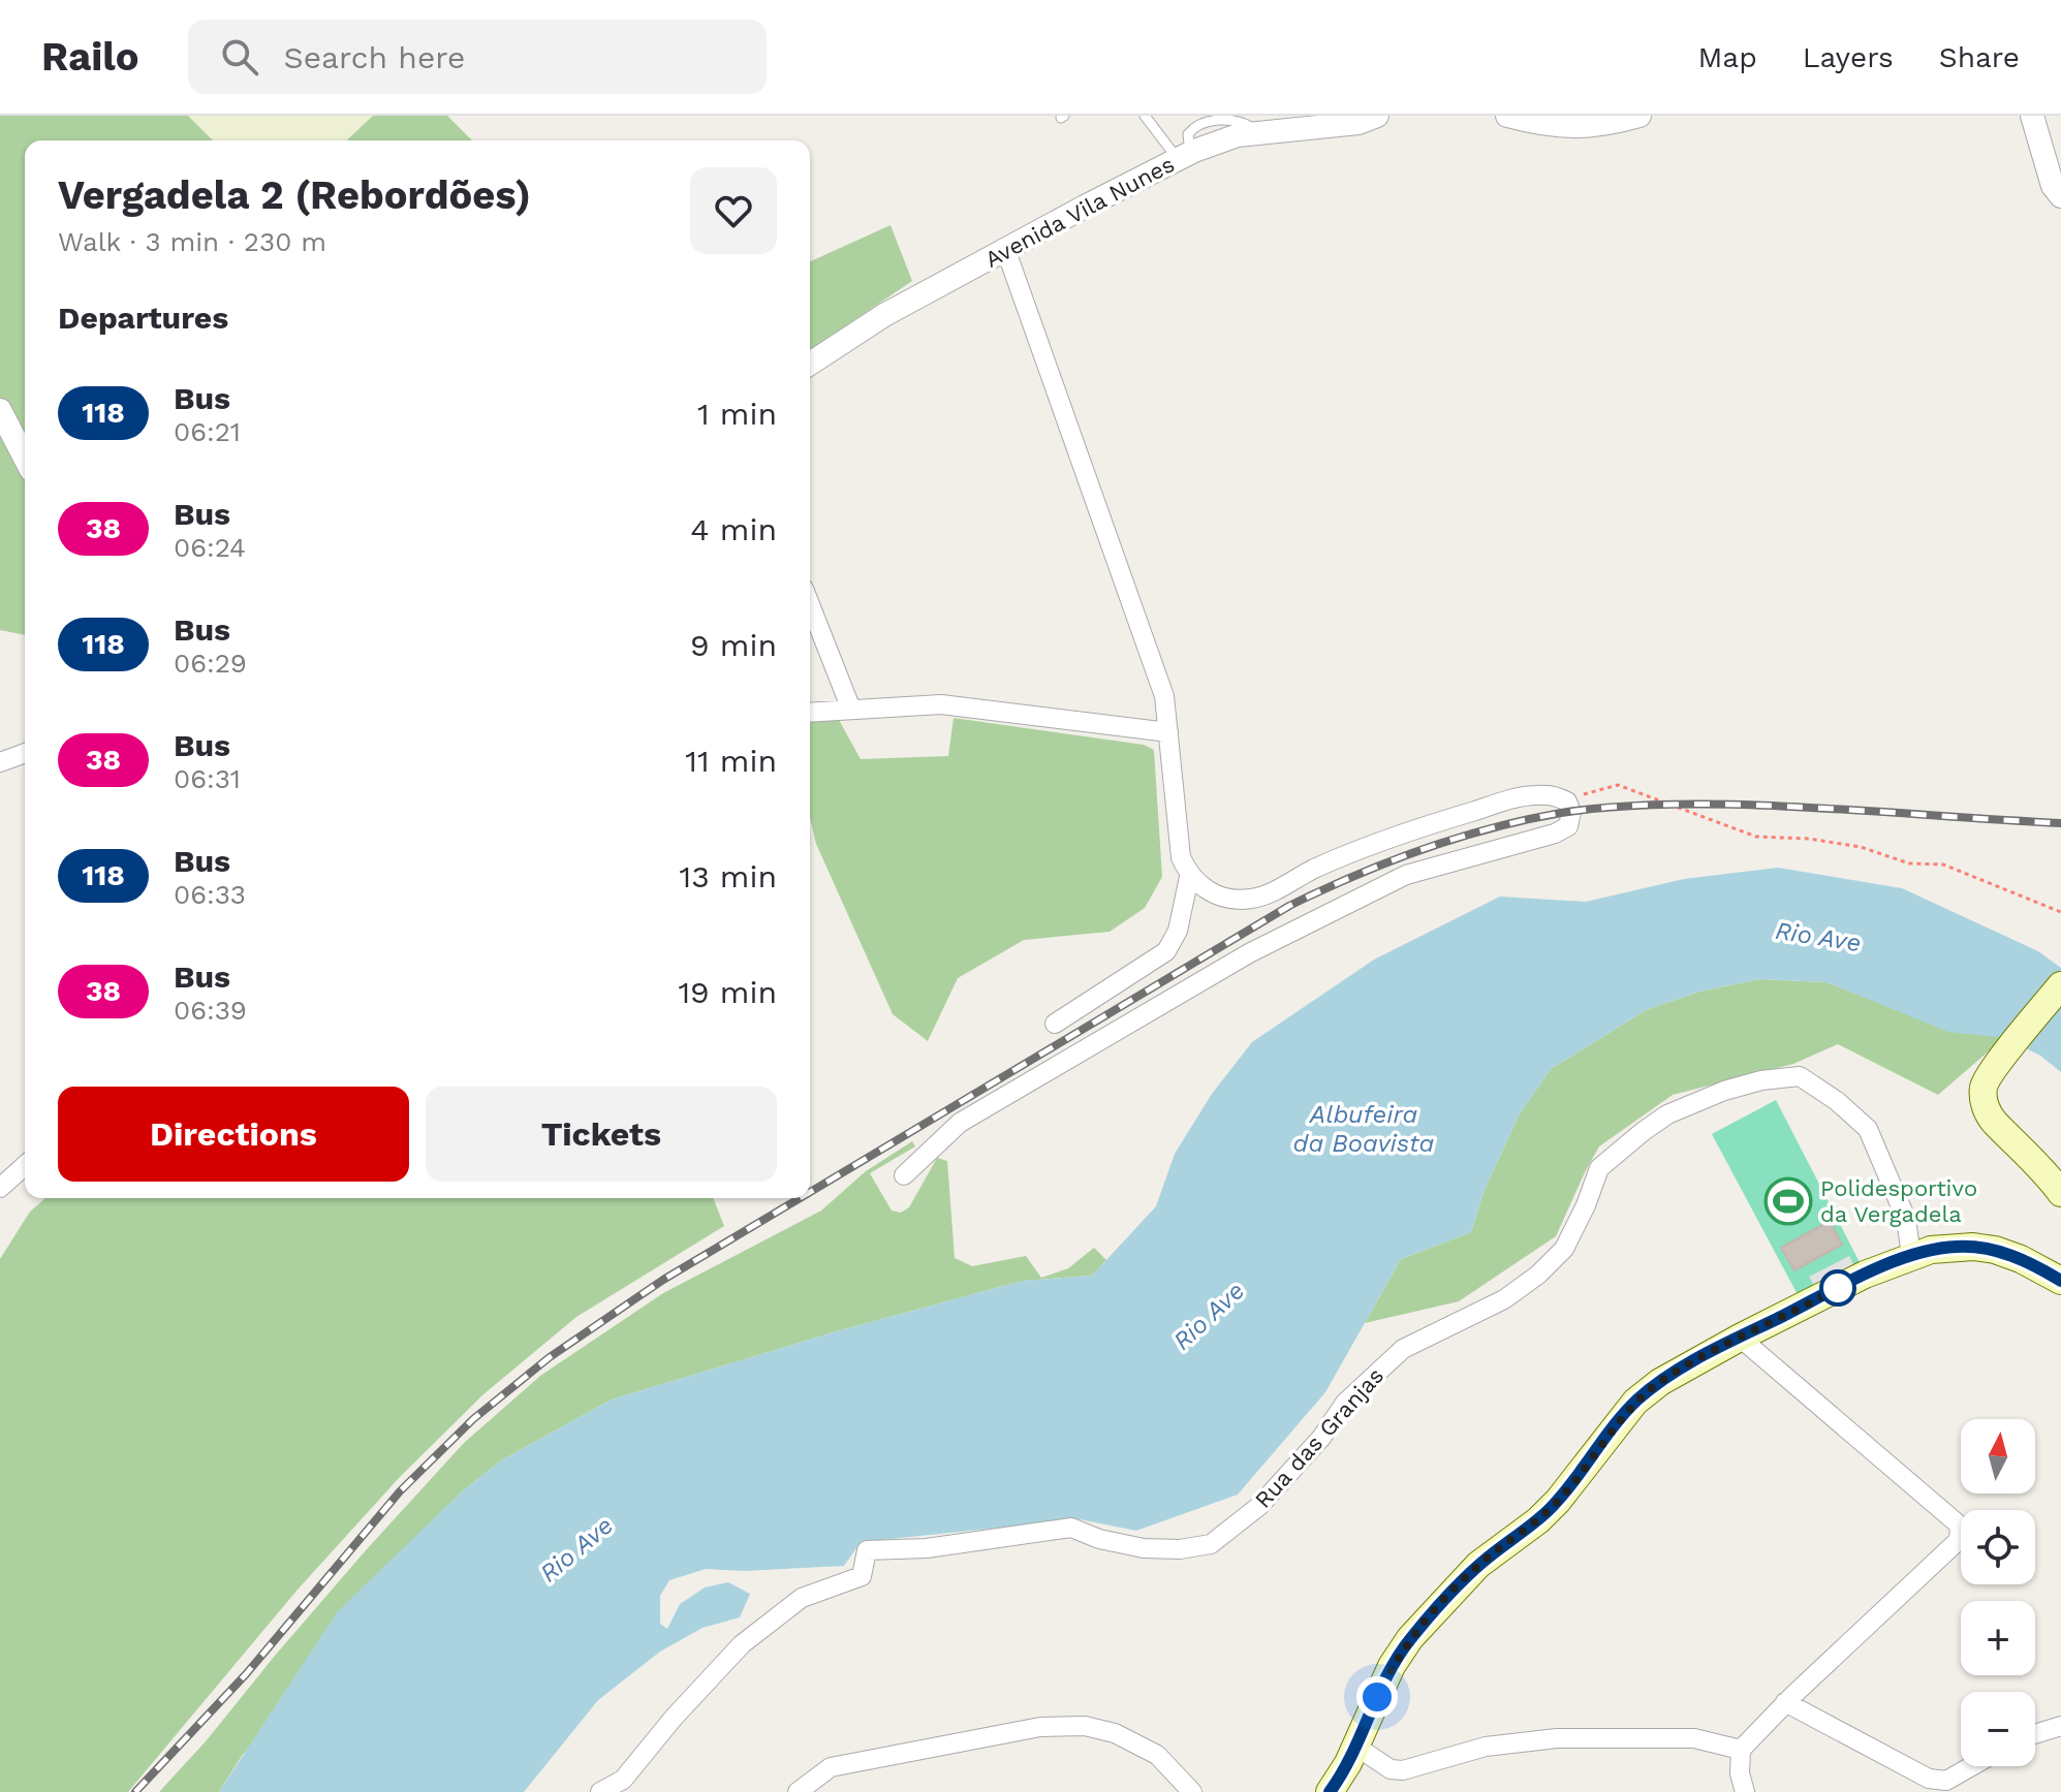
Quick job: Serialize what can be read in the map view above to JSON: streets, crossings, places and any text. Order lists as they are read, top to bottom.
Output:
{
  "streets": {
    "street": ["Avenida Vila Nunes", "Rua das Granjas"]
  },
  "water": ["Rio Ave", "Albufeira da Boavista"],
  "places": {
    "sports": ["Polidesportivo da Vergadela"]
  },
  "lines": ["bus line 118"],
  "north": "top",
  "page": {
    "header": "Railo",
    "search": "Search here",
    "nav": ["Map", "Layers", "Share"],
    "heading": [
      ["Vergadela 2 (Rebordões)", "Walk · 3 min · 230 m"],
      "Departures"
    ],
    "list": [
      {
        "mark": "118",
        "name": "Bus",
        "note": "06:21",
        "value": "1 min"
      },
      {
        "mark": "38",
        "name": "Bus",
        "note": "06:24",
        "value": "4 min"
      },
      {
        "mark": "118",
        "name": "Bus",
        "note": "06:29",
        "value": "9 min"
      },
      {
        "mark": "38",
        "name": "Bus",
        "note": "06:31",
        "value": "11 min"
      },
      {
        "mark": "118",
        "name": "Bus",
        "note": "06:33",
        "value": "13 min"
      },
      {
        "mark": "38",
        "name": "Bus",
        "note": "06:39",
        "value": "19 min"
      }
    ],
    "buttons": ["Directions", "Tickets"],
    "map_buttons": ["+", "−"]
  }
}
